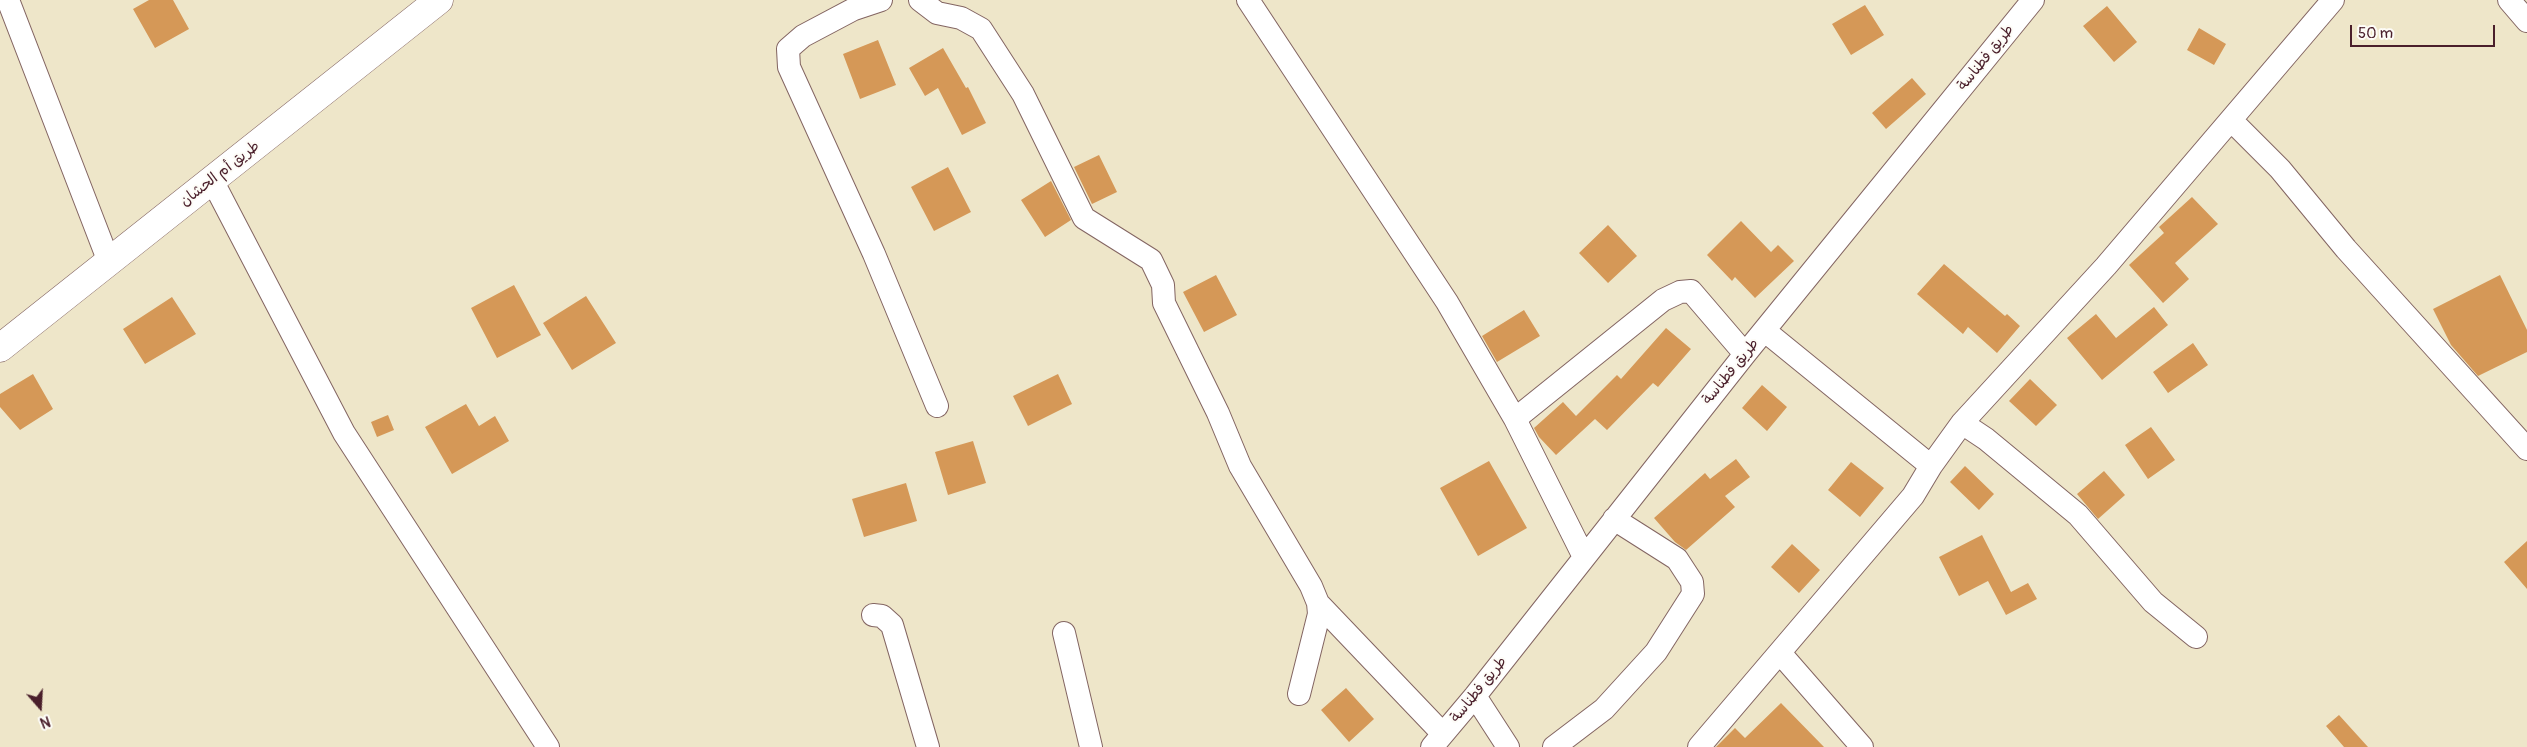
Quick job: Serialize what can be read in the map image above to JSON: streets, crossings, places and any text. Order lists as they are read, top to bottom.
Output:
{
  "streets": {
    "street": ["طريق فطناسة", "طريق أم الحشان"]
  },
  "scale_bar": "50 m",
  "north": "bottom"
}
